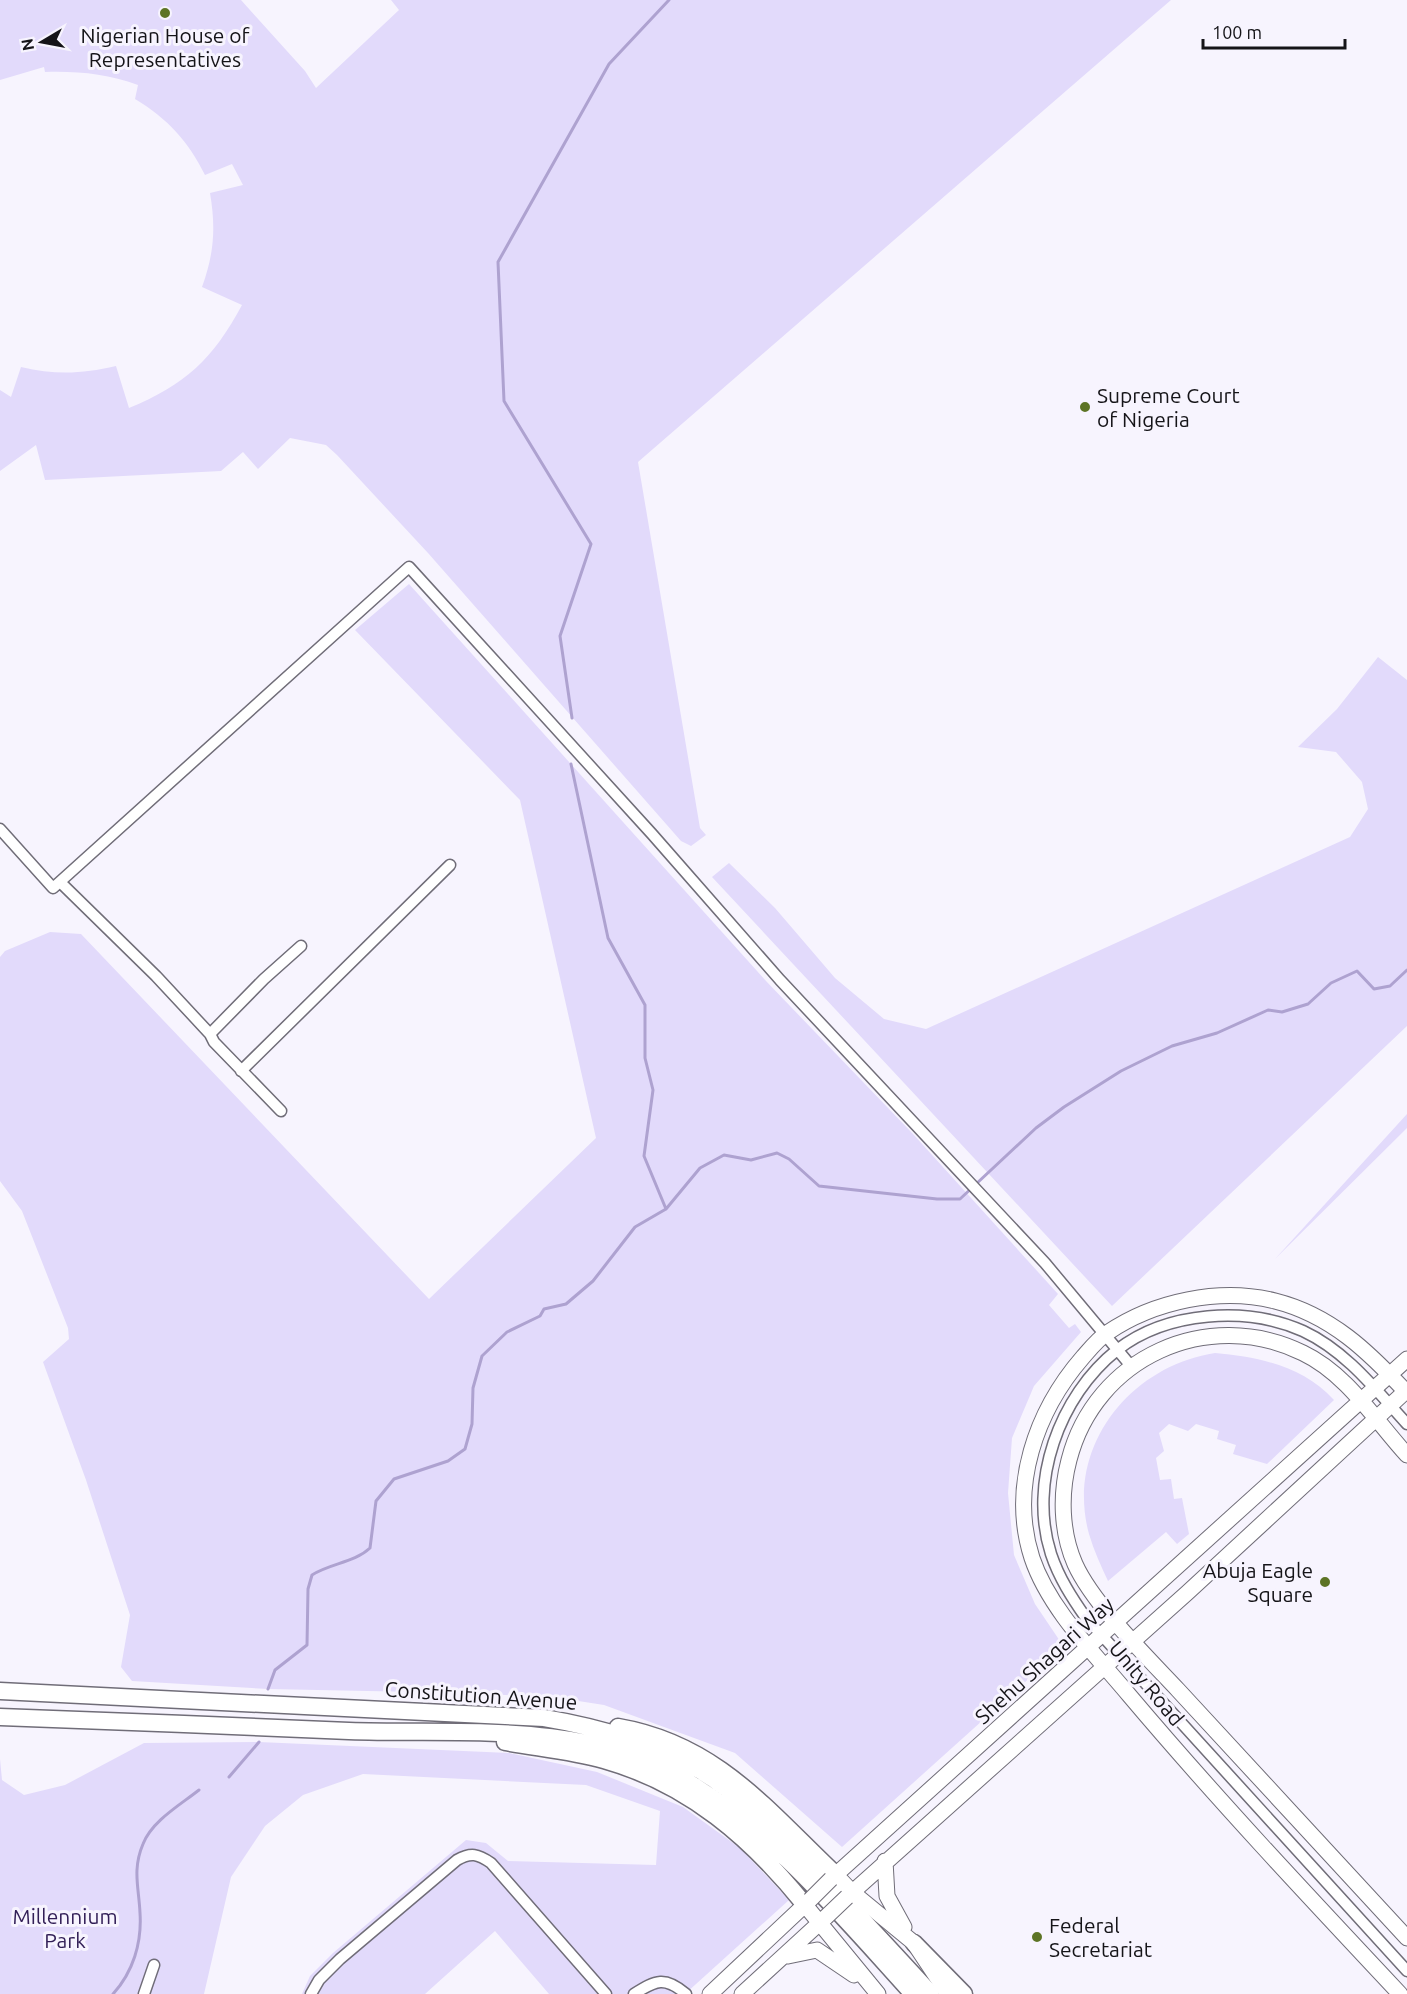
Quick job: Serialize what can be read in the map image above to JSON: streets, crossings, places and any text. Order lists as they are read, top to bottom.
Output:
{
  "streets": {
    "main road": ["Shehu Shagari Way", "Unity Road", "Constitution Avenue"]
  },
  "crossings": [
    ["Shehu Shagari Way", "Unity Road"]
  ],
  "parks": ["Millennium Park"],
  "places": [
    "Nigerian House of Representatives",
    "Supreme Court of Nigeria",
    "Abuja Eagle Square",
    "Federal Secretariat"
  ],
  "scale_bar": "100 m",
  "north": "left"
}
